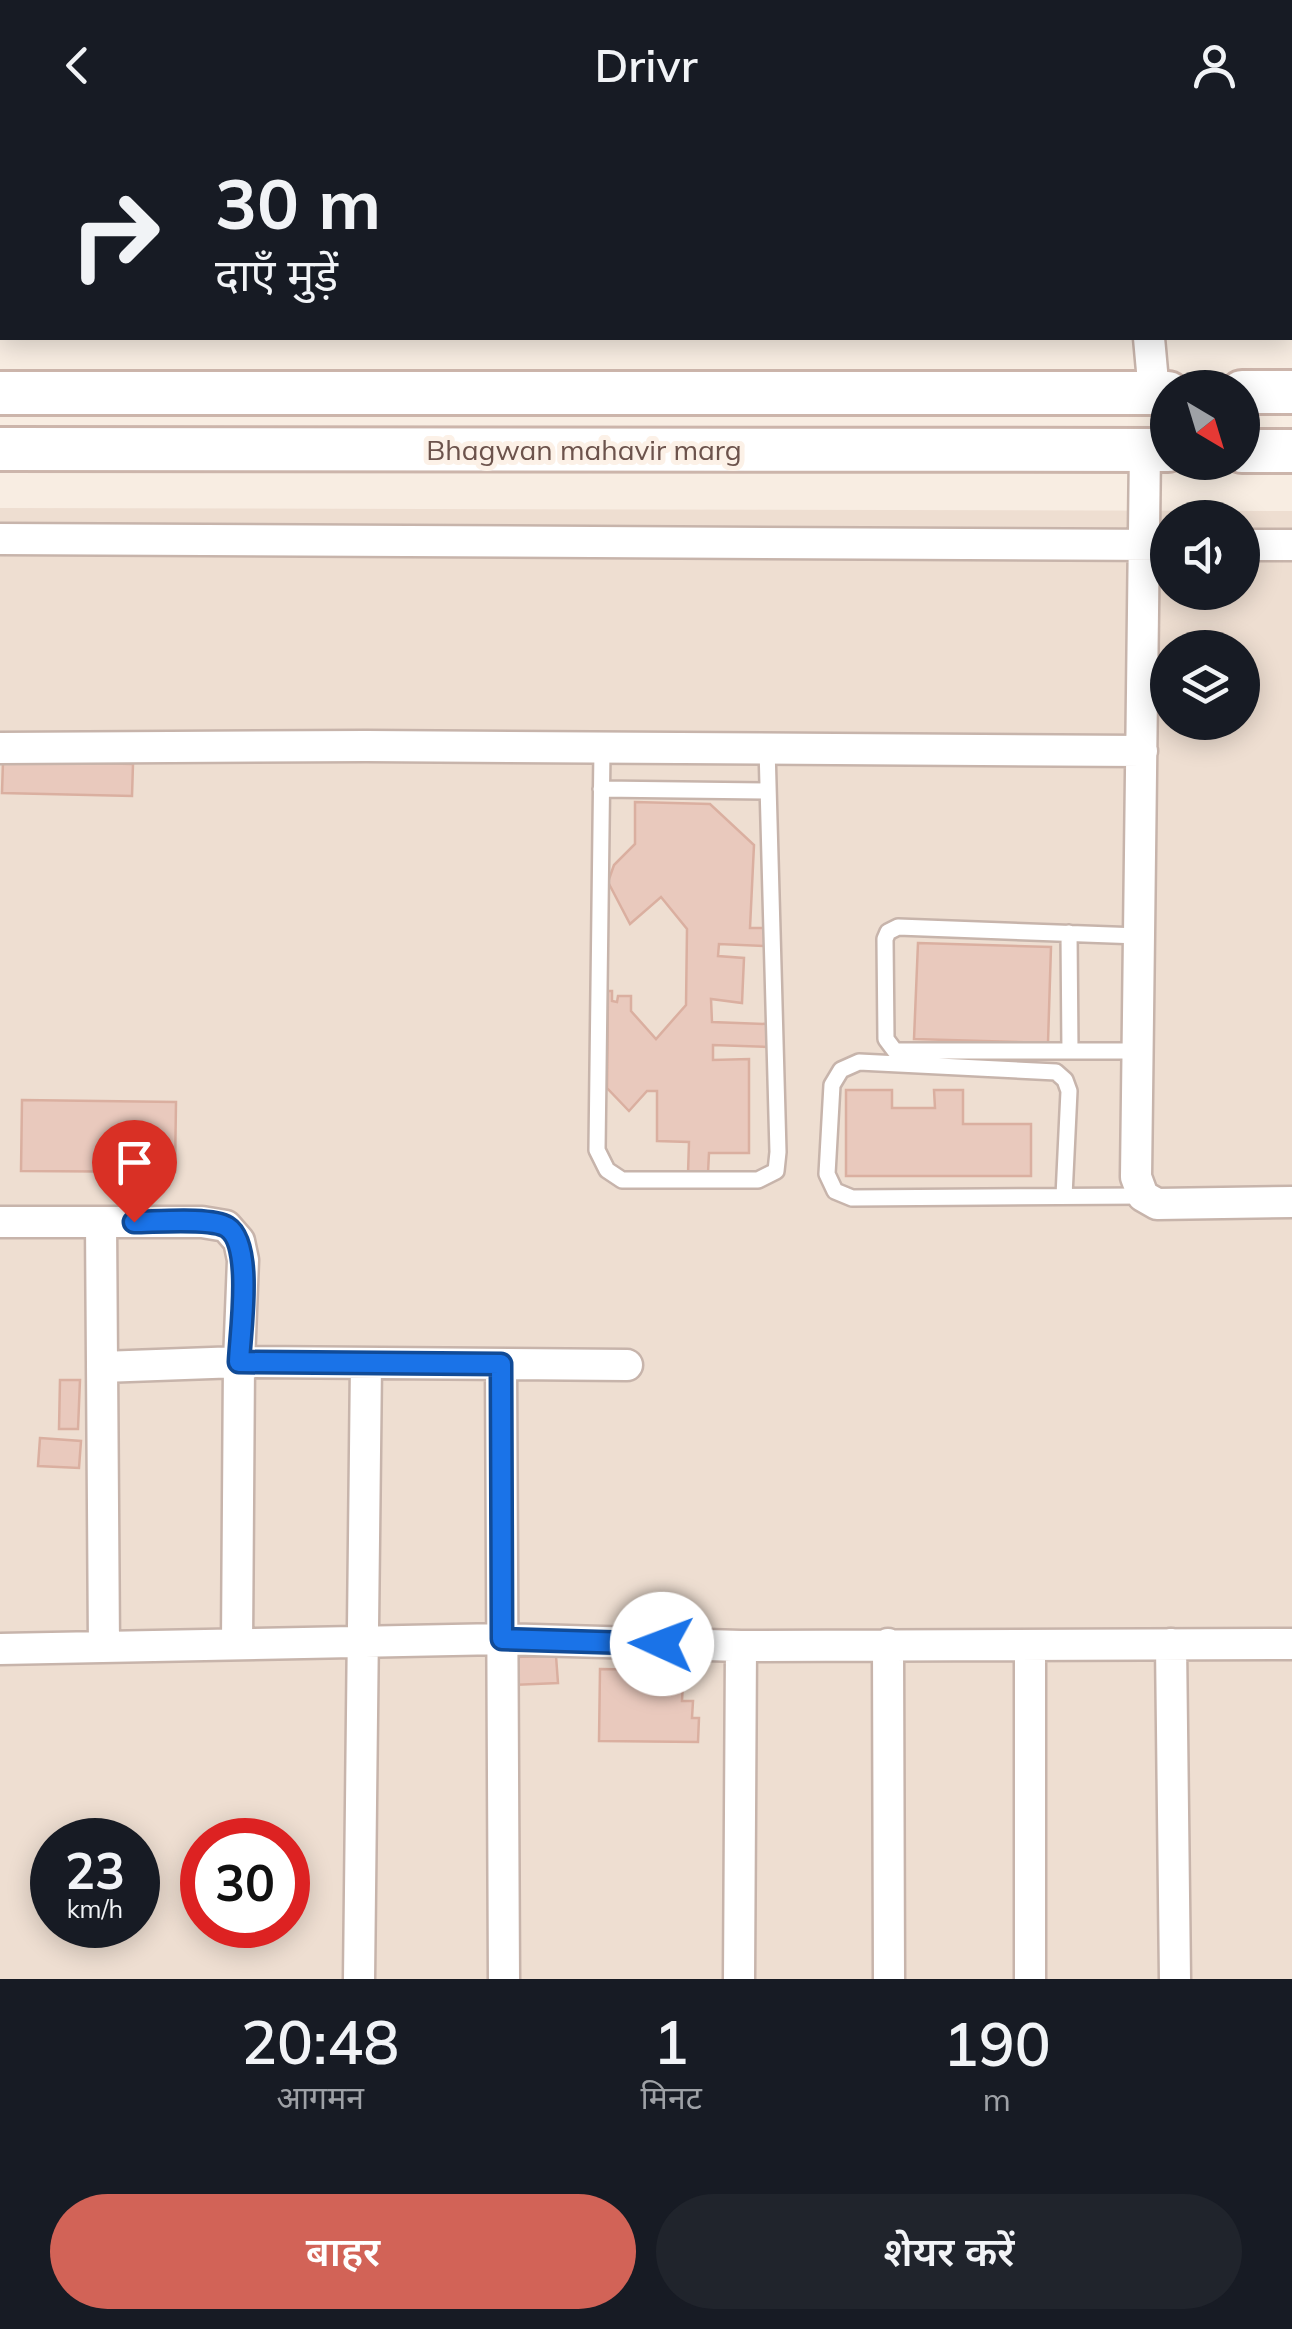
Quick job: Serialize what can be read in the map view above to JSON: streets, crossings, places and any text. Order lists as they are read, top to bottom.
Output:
{
  "streets": {
    "main road": ["Bhagwan mahavir marg"]
  },
  "north": "bottom right",
  "page": {
    "header": "Drivr",
    "turn": ["30 m", "दाएँ मुड़ें"],
    "speed": "23 km/h",
    "limit": "30",
    "eta": [
      "20:48",
      "आगमन",
      "1",
      "मिनट",
      "190",
      "m"
    ],
    "buttons": ["बाहर", "शेयर करें"]
  }
}
